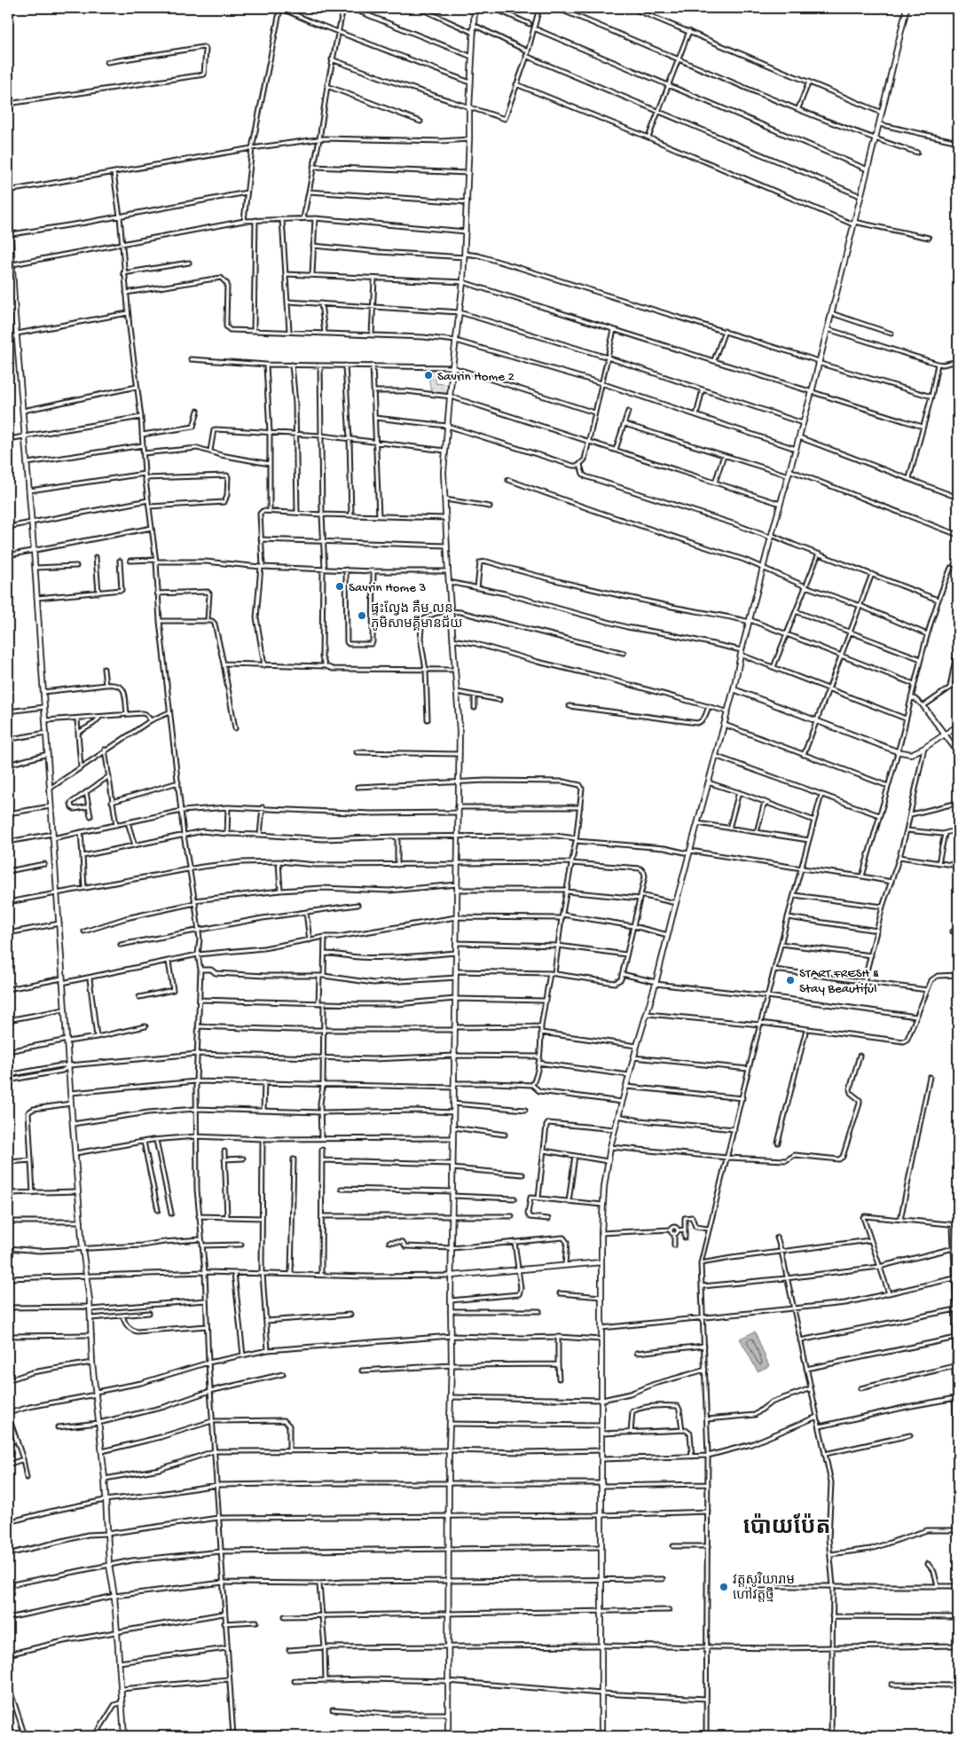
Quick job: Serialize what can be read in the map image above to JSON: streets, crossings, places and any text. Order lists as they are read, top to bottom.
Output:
{
  "districts": ["ប៉ោយប៉ែត"],
  "places": [
    "Savrin Home 2",
    "Savrin Home 3",
    "ផ្ទះល្វែង គឹម លន ភូមិសាមគ្គីមានជ័យ",
    "START FRESH & Stay Beautiful",
    "វត្តសូរិយារាម ហៅវត្តថ្មី"
  ]
}
